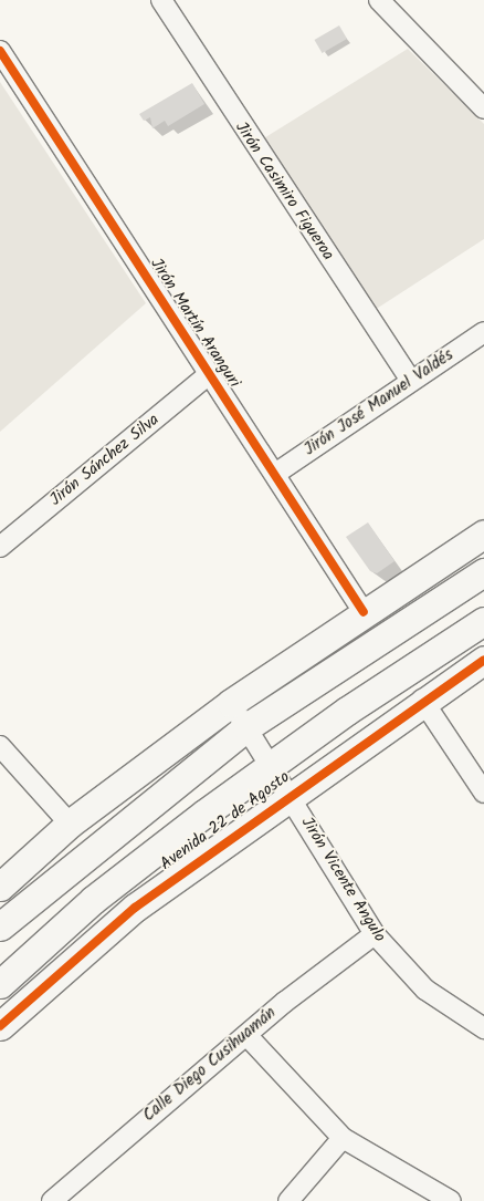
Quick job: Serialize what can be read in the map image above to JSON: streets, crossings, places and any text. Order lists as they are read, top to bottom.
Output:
{
  "streets": {
    "street": [
      "Jirón Casimiro Figueroa",
      "Jirón Martín Aranguri",
      "Jirón José Manuel Valdés",
      "Jirón Sánchez Silva",
      "Avenida 22 de Agosto",
      "Jirón Vicente Angulo",
      "Calle Diego Cusihuamán"
    ]
  },
  "crossings": [
    ["Jirón Casimiro Figueroa", "Jirón José Manuel Valdés"],
    ["Jirón Martín Aranguri", "Jirón José Manuel Valdés"],
    ["Jirón Martín Aranguri", "Jirón Sánchez Silva"],
    ["Avenida 22 de Agosto", "Jirón Vicente Angulo"],
    ["Jirón Vicente Angulo", "Calle Diego Cusihuamán"]
  ]
}
